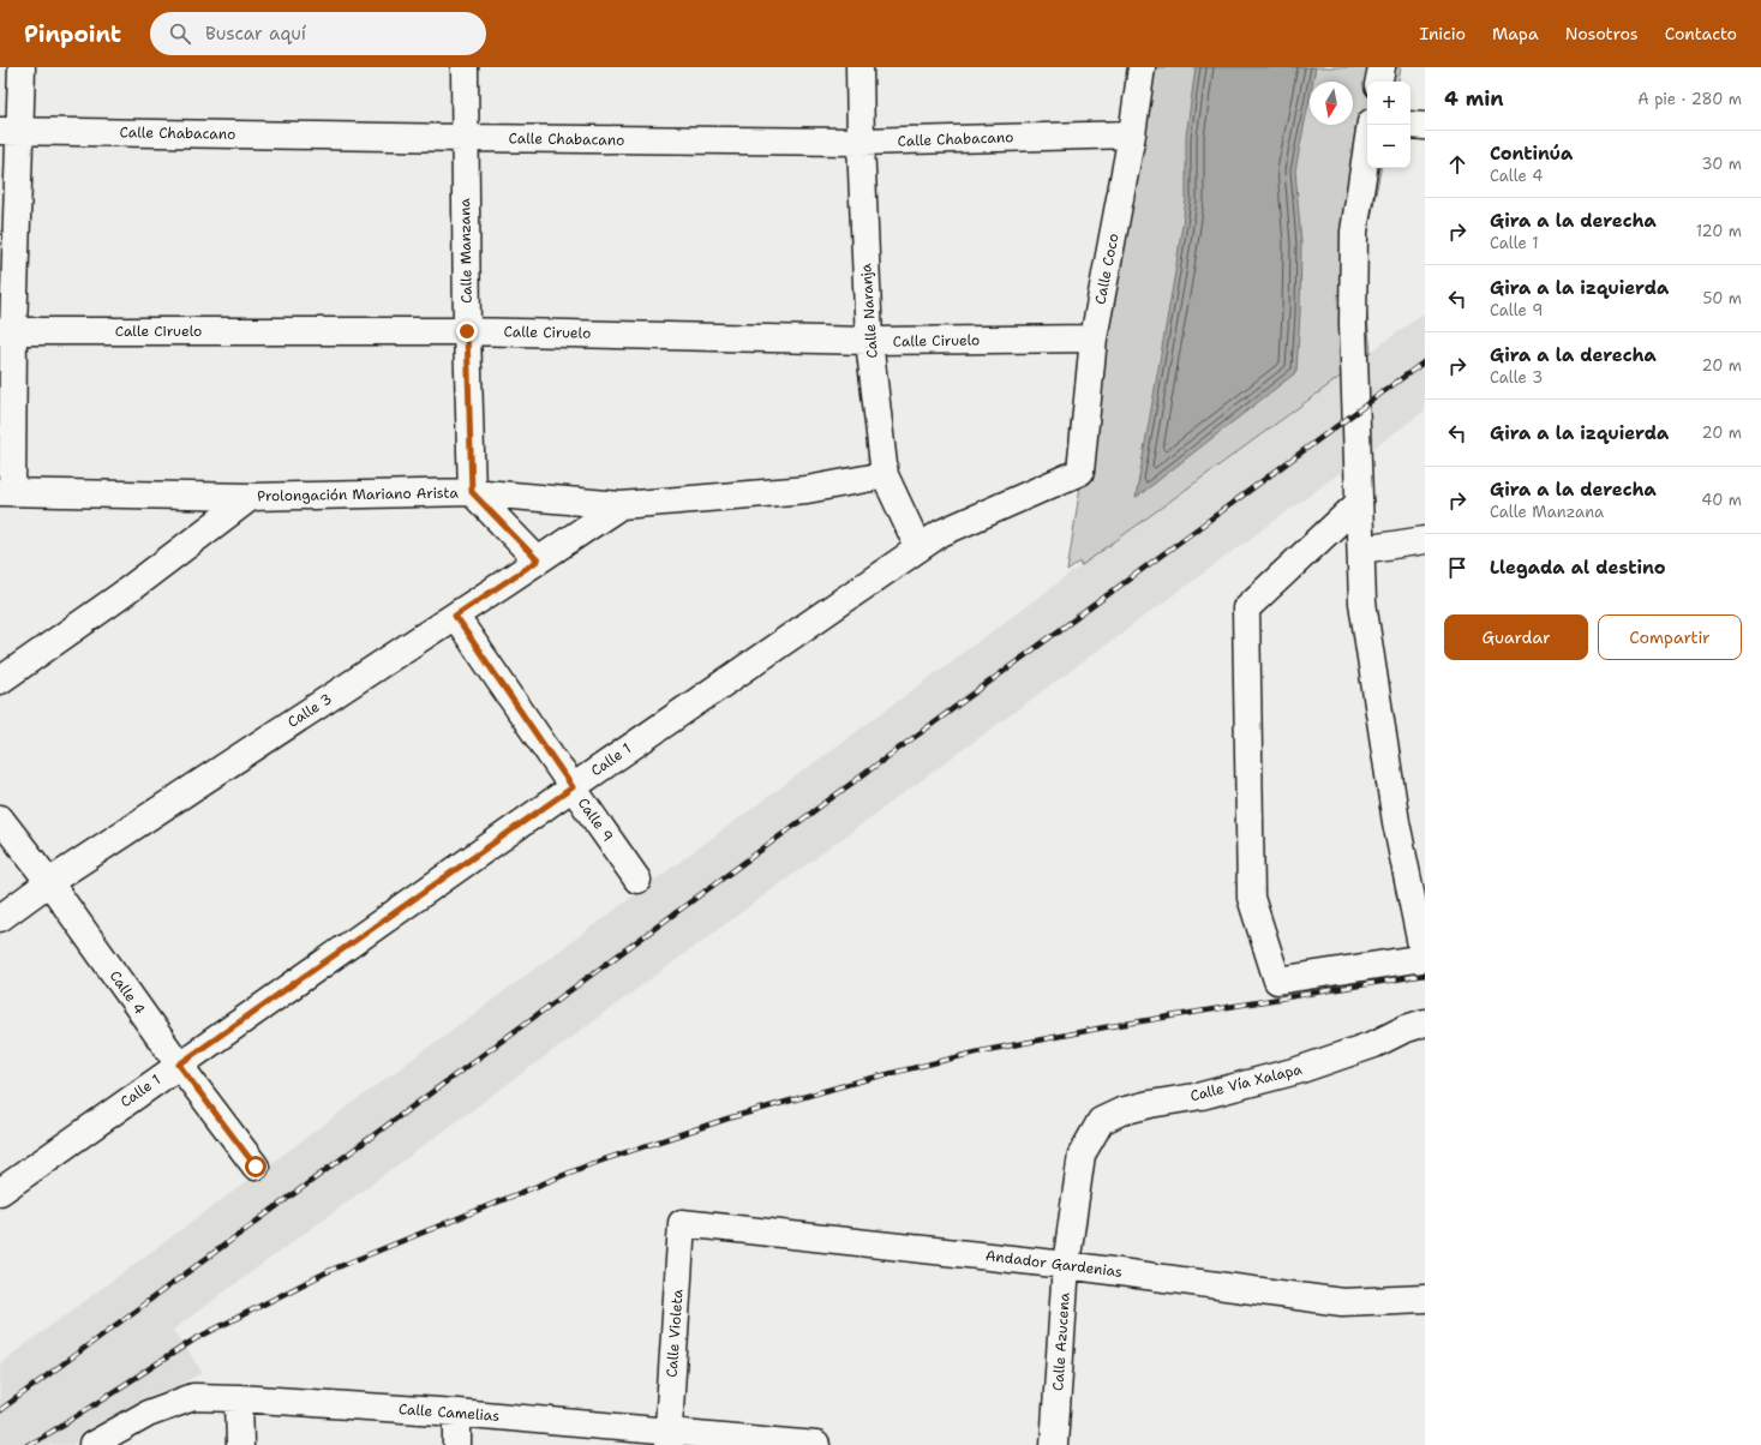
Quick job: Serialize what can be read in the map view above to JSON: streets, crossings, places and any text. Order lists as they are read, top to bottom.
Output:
{
  "streets": {
    "street": [
      "Calle Chabacano",
      "Calle Manzana",
      "Calle Coco",
      "Calle Naranja",
      "Calle Ciruelo",
      "Prolongación Mariano Arista",
      "Calle 3",
      "Calle 1",
      "Calle 9",
      "Calle 4",
      "Calle Vía Xalapa",
      "Andador Gardenias",
      "Calle Violeta",
      "Calle Azucena",
      "Calle Camelias"
    ]
  },
  "crossings": [
    ["Calle Chabacano", "Calle Manzana"],
    ["Calle Chabacano", "Calle Coco"],
    ["Calle Chabacano", "Calle Naranja"],
    ["Calle Manzana", "Calle Ciruelo"],
    ["Calle Manzana", "Prolongación Mariano Arista"],
    ["Calle Coco", "Calle Naranja"],
    ["Calle Coco", "Calle Ciruelo"],
    ["Calle Coco", "Calle 1"],
    ["Calle Naranja", "Calle Ciruelo"],
    ["Calle Naranja", "Prolongación Mariano Arista"],
    ["Calle Naranja", "Calle 1"],
    ["Prolongación Mariano Arista", "Calle 3"],
    ["Calle 3", "Calle 9"],
    ["Calle 3", "Calle 4"],
    ["Calle 1", "Calle 9"],
    ["Calle 1", "Calle 4"],
    ["Calle Vía Xalapa", "Calle Azucena"],
    ["Andador Gardenias", "Calle Violeta"],
    ["Andador Gardenias", "Calle Azucena"],
    ["Calle Violeta", "Calle Camelias"]
  ],
  "north": "bottom",
  "page": {
    "header": "Pinpoint",
    "search": "Buscar aquí",
    "nav": [
      "Inicio",
      "Mapa",
      "Nosotros",
      "Contacto"
    ],
    "heading": ["4 min", "A pie · 280 m"],
    "map_buttons": ["+", "−"],
    "list": [
      ["Continúa", "Calle 4", "30 m"],
      ["Gira a la derecha", "Calle 1", "120 m"],
      ["Gira a la izquierda", "Calle 9", "50 m"],
      ["Gira a la derecha", "Calle 3", "20 m"],
      ["Gira a la izquierda", "20 m"],
      ["Gira a la derecha", "Calle Manzana", "40 m"],
      "Llegada al destino"
    ],
    "buttons": ["Guardar", "Compartir"]
  }
}
